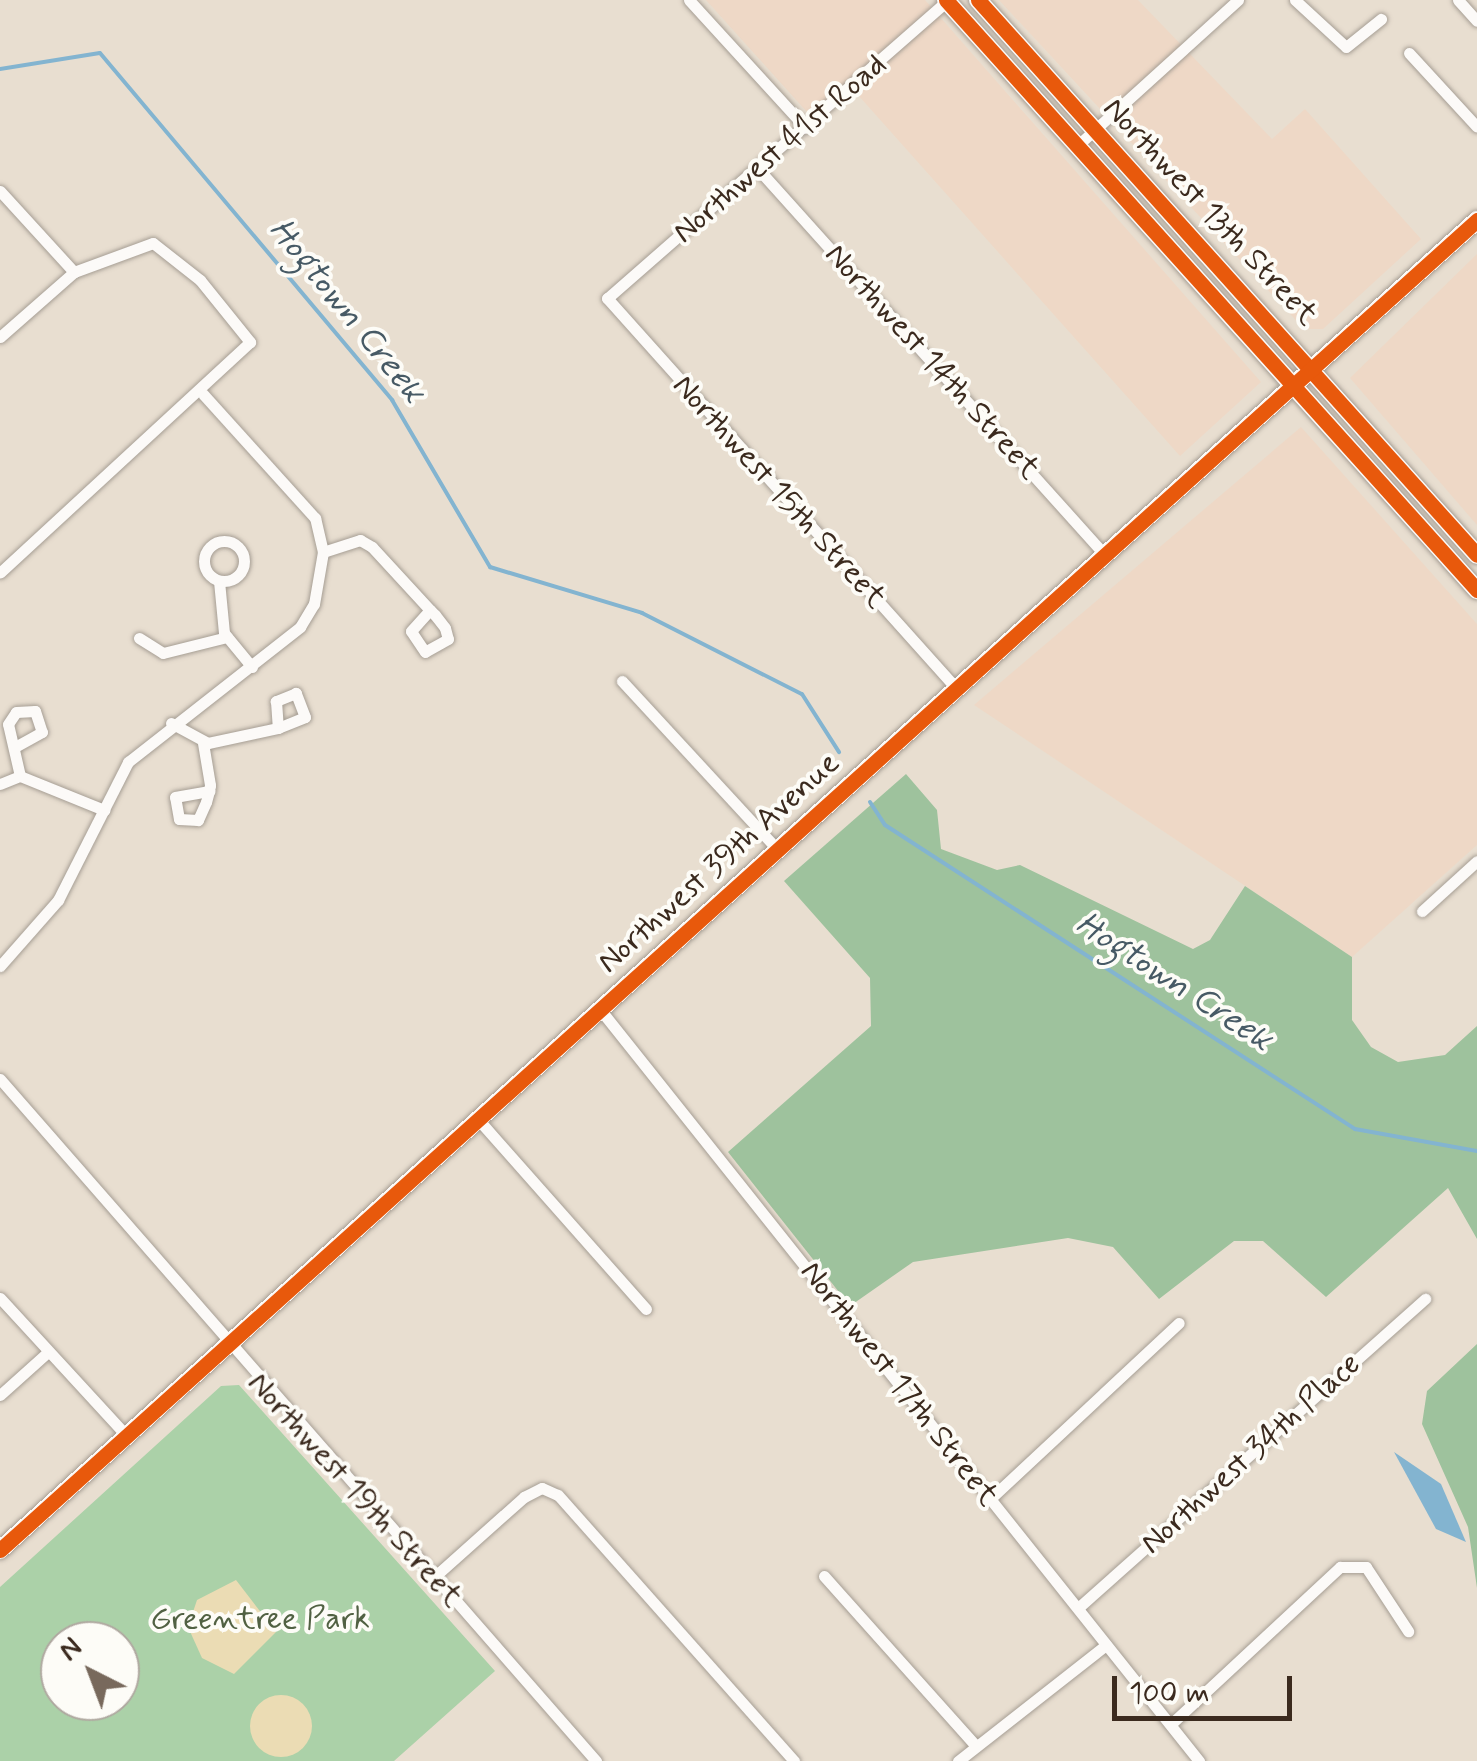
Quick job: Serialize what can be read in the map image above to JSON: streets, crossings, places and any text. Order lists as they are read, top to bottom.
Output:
{
  "streets": {
    "main road": ["Northwest 13th Street", "Northwest 39th Avenue"],
    "street": [
      "Northwest 41st Road",
      "Northwest 14th Street",
      "Northwest 15th Street",
      "Northwest 17th Street",
      "Northwest 34th Place",
      "Northwest 19th Street"
    ]
  },
  "crossings": [
    ["Northwest 41st Road", "Northwest 13th Street"],
    ["Northwest 41st Road", "Northwest 14th Street"],
    ["Northwest 41st Road", "Northwest 15th Street"],
    ["Northwest 13th Street", "Northwest 39th Avenue"],
    ["Northwest 14th Street", "Northwest 39th Avenue"],
    ["Northwest 15th Street", "Northwest 39th Avenue"],
    ["Northwest 39th Avenue", "Northwest 17th Street"],
    ["Northwest 39th Avenue", "Northwest 19th Street"],
    ["Northwest 17th Street", "Northwest 34th Place"]
  ],
  "water": ["Hogtown Creek"],
  "parks": ["Greentree Park"],
  "scale_bar": "100 m",
  "north": "top left"
}
